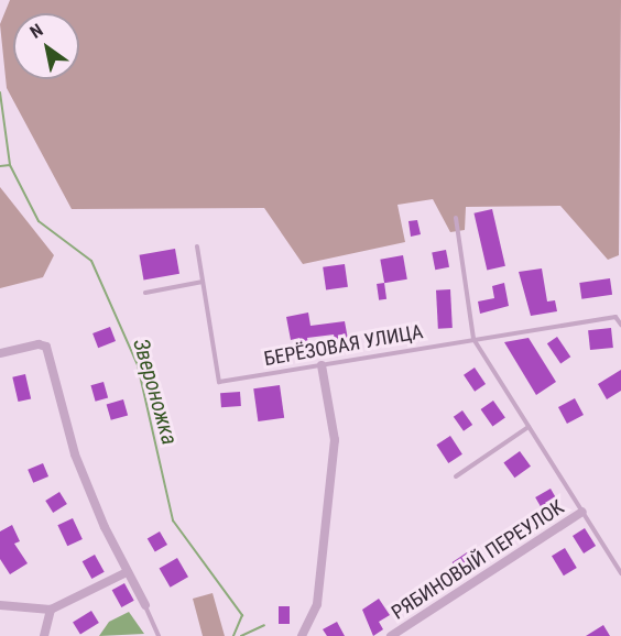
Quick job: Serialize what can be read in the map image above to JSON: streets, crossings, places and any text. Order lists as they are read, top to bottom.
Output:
{
  "streets": {
    "street": ["РЯБИНОВЫЙ ПЕРЕУЛОК"],
    "lane": ["БЕРЁЗОВАЯ УЛИЦА"]
  },
  "water": ["Звероножка"],
  "north": "top left"
}
